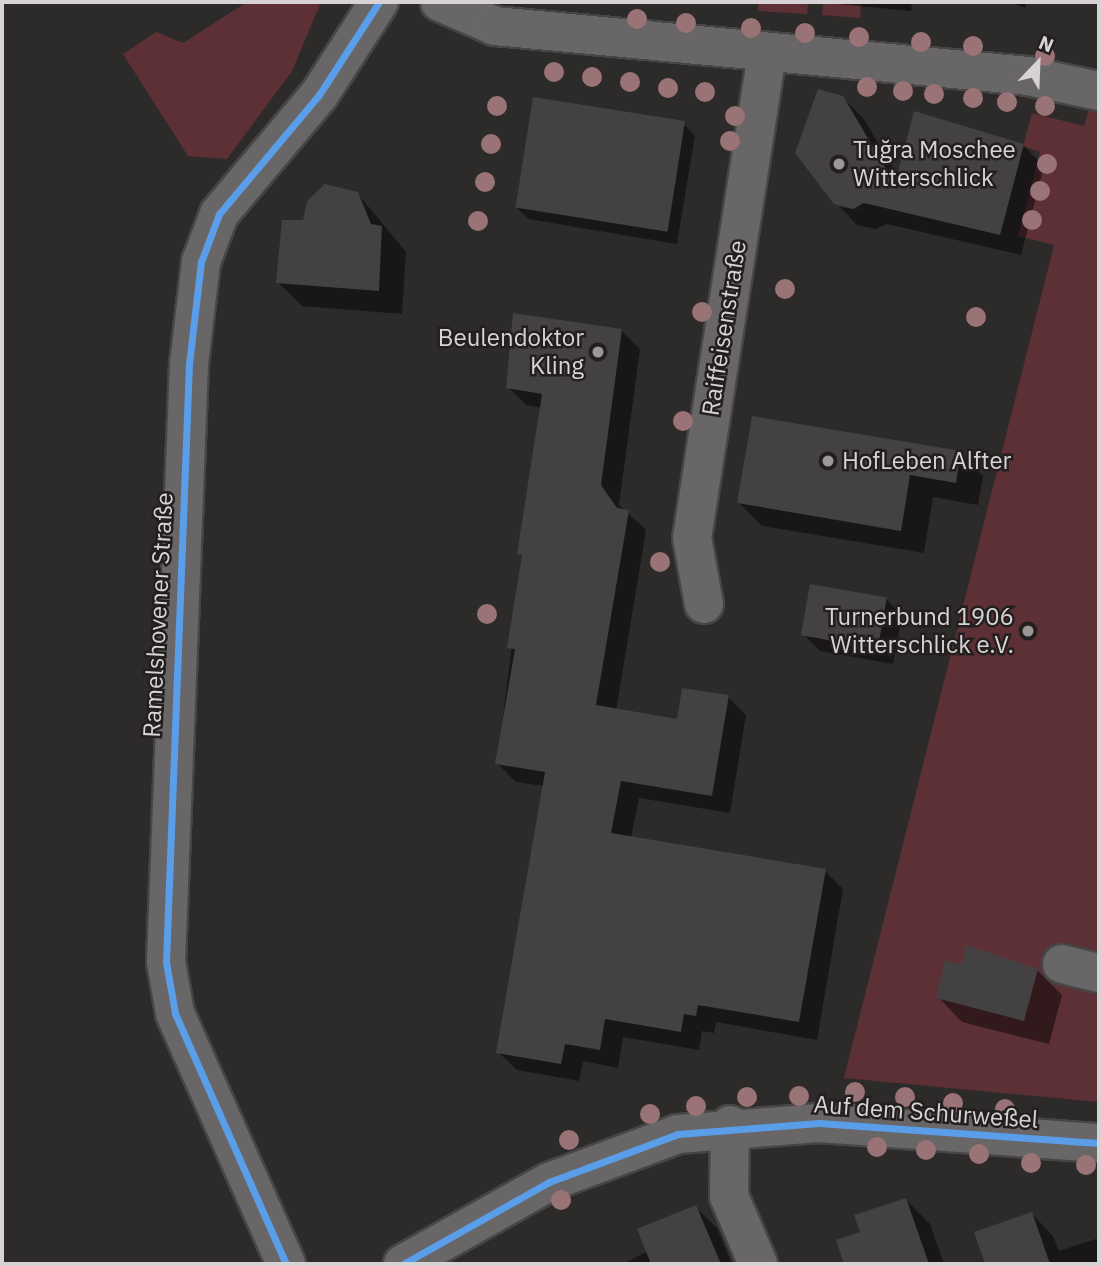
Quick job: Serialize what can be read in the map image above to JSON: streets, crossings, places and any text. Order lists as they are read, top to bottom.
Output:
{
  "streets": {
    "street": ["Raiffeisenstraße", "Ramelshovener Straße", "Auf dem Schurweßel"]
  },
  "places": [
    "Tuğra Moschee Witterschlick",
    "Beulendoktor Kling",
    "HofLeben Alfter",
    "Turnerbund 1906 Witterschlick e.V."
  ],
  "north": "top right"
}
